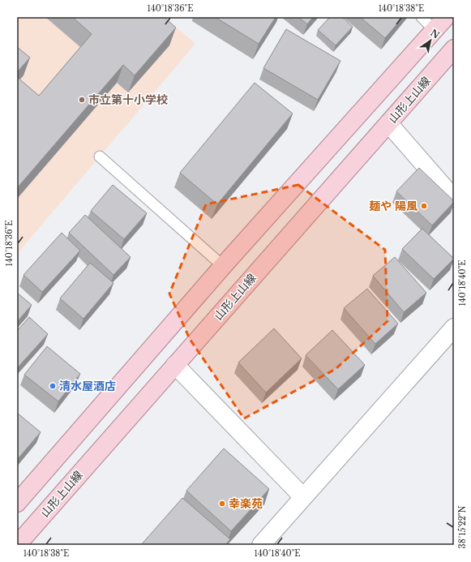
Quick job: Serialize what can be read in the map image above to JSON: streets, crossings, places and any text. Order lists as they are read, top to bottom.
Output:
{
  "streets": {
    "main road": ["山形上山線"]
  },
  "places": [
    "市立第十小学校",
    "麺や 陽風",
    "清水屋酒店",
    "幸楽苑"
  ],
  "north": "top right",
  "coordinates": [
    "140°18'36\"E",
    "140°18'38\"E",
    "140°18'40\"E",
    "38°15'22\"N"
  ]
}
